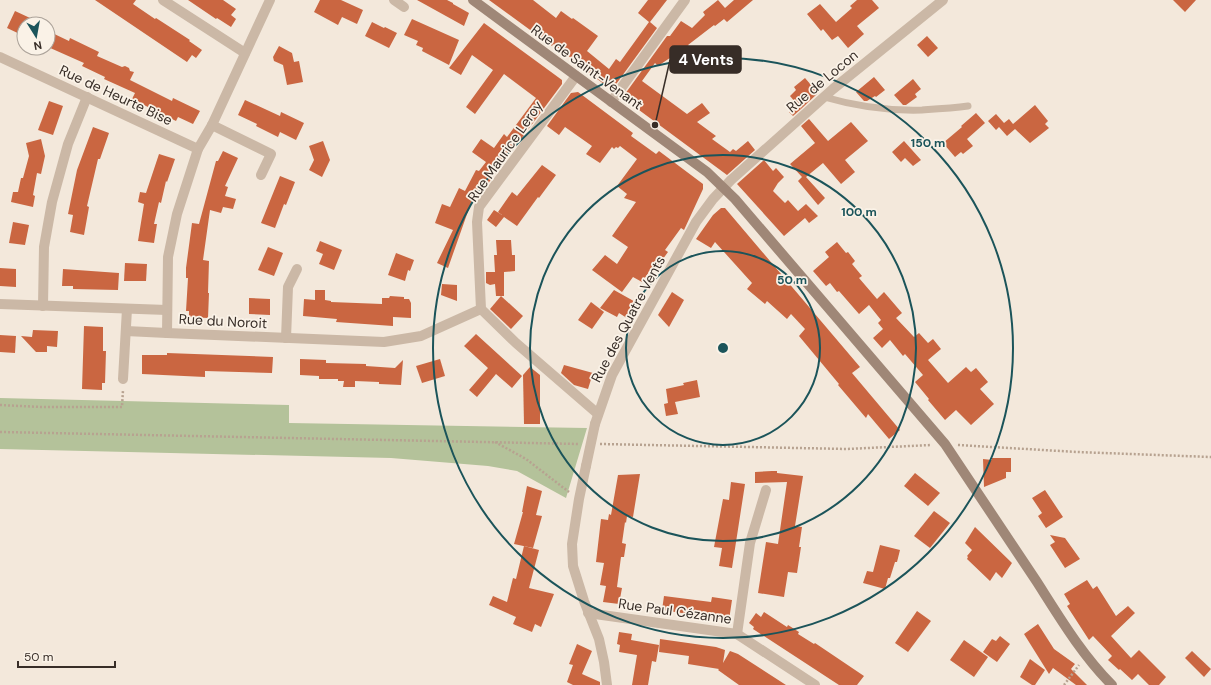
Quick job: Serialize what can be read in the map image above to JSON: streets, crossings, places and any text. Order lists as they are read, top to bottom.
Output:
{
  "streets": {
    "main road": ["Rue de Saint-Venant"],
    "street": [
      "Rue de Locon",
      "Rue de Heurte Bise",
      "Rue Maurice Leroy",
      "Rue des Quatre Vents",
      "Rue du Noroit",
      "Rue Paul Cézanne"
    ]
  },
  "crossings": [
    ["Rue de Saint-Venant", "Rue de Locon"],
    ["Rue de Saint-Venant", "Rue Maurice Leroy"],
    ["Rue de Saint-Venant", "Rue des Quatre Vents"],
    ["Rue de Locon", "Rue des Quatre Vents"],
    ["Rue de Heurte Bise", "Rue du Noroit"],
    ["Rue Maurice Leroy", "Rue du Noroit"],
    ["Rue des Quatre Vents", "Rue Paul Cézanne"]
  ],
  "places": ["4 Vents"],
  "scale_bar": "50 m",
  "north": "bottom",
  "rings": ["150 m", "100 m", "50 m"]
}
